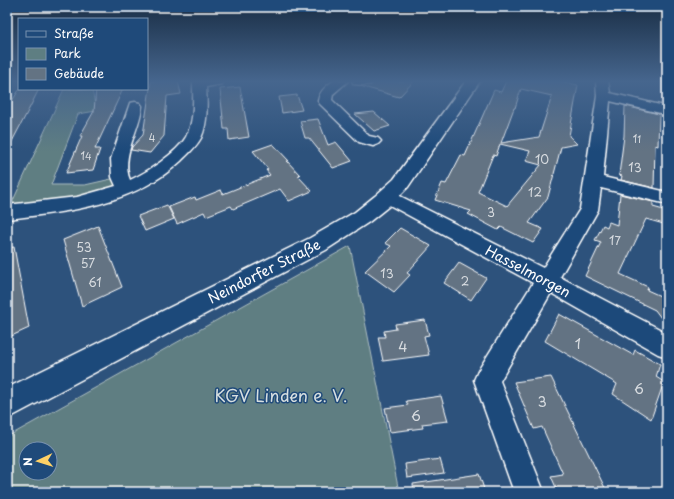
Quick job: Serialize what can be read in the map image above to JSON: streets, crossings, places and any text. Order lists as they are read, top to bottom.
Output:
{
  "streets": {
    "street": ["Neindorfer Straße", "Hasselmorgen"]
  },
  "crossings": [
    ["Neindorfer Straße", "Hasselmorgen"]
  ],
  "parks": ["KGV Linden e. V."],
  "house_numbers": [
    "4",
    "11",
    "14",
    "10",
    "13",
    "12",
    "3",
    "17",
    "53",
    "57",
    "13",
    "2",
    "61",
    "1",
    "4",
    "6",
    "3",
    "6"
  ],
  "legend": ["Straße", "Park", "Gebäude"],
  "north": "left"
}
